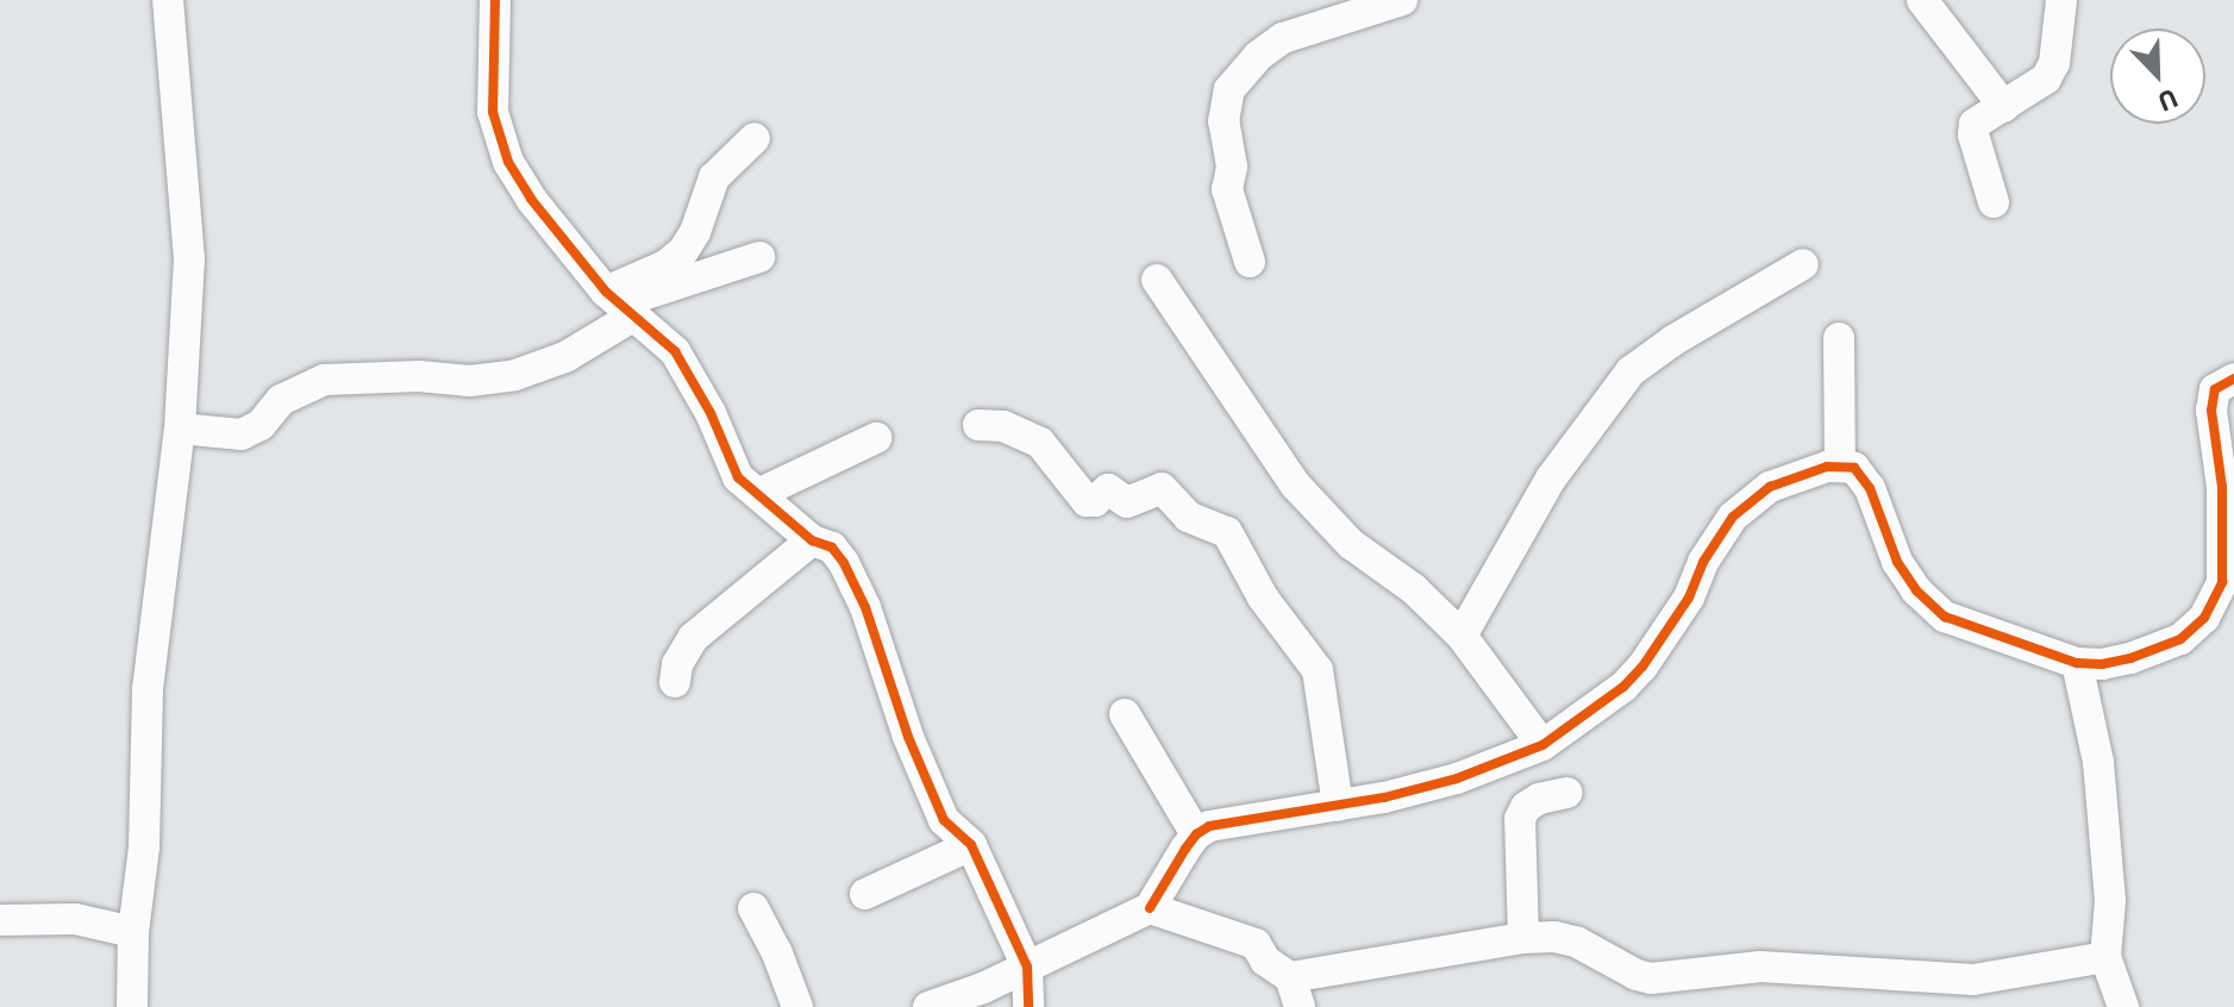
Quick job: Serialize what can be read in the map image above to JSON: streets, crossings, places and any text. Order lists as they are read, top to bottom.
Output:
{
  "north": "bottom right"
}
